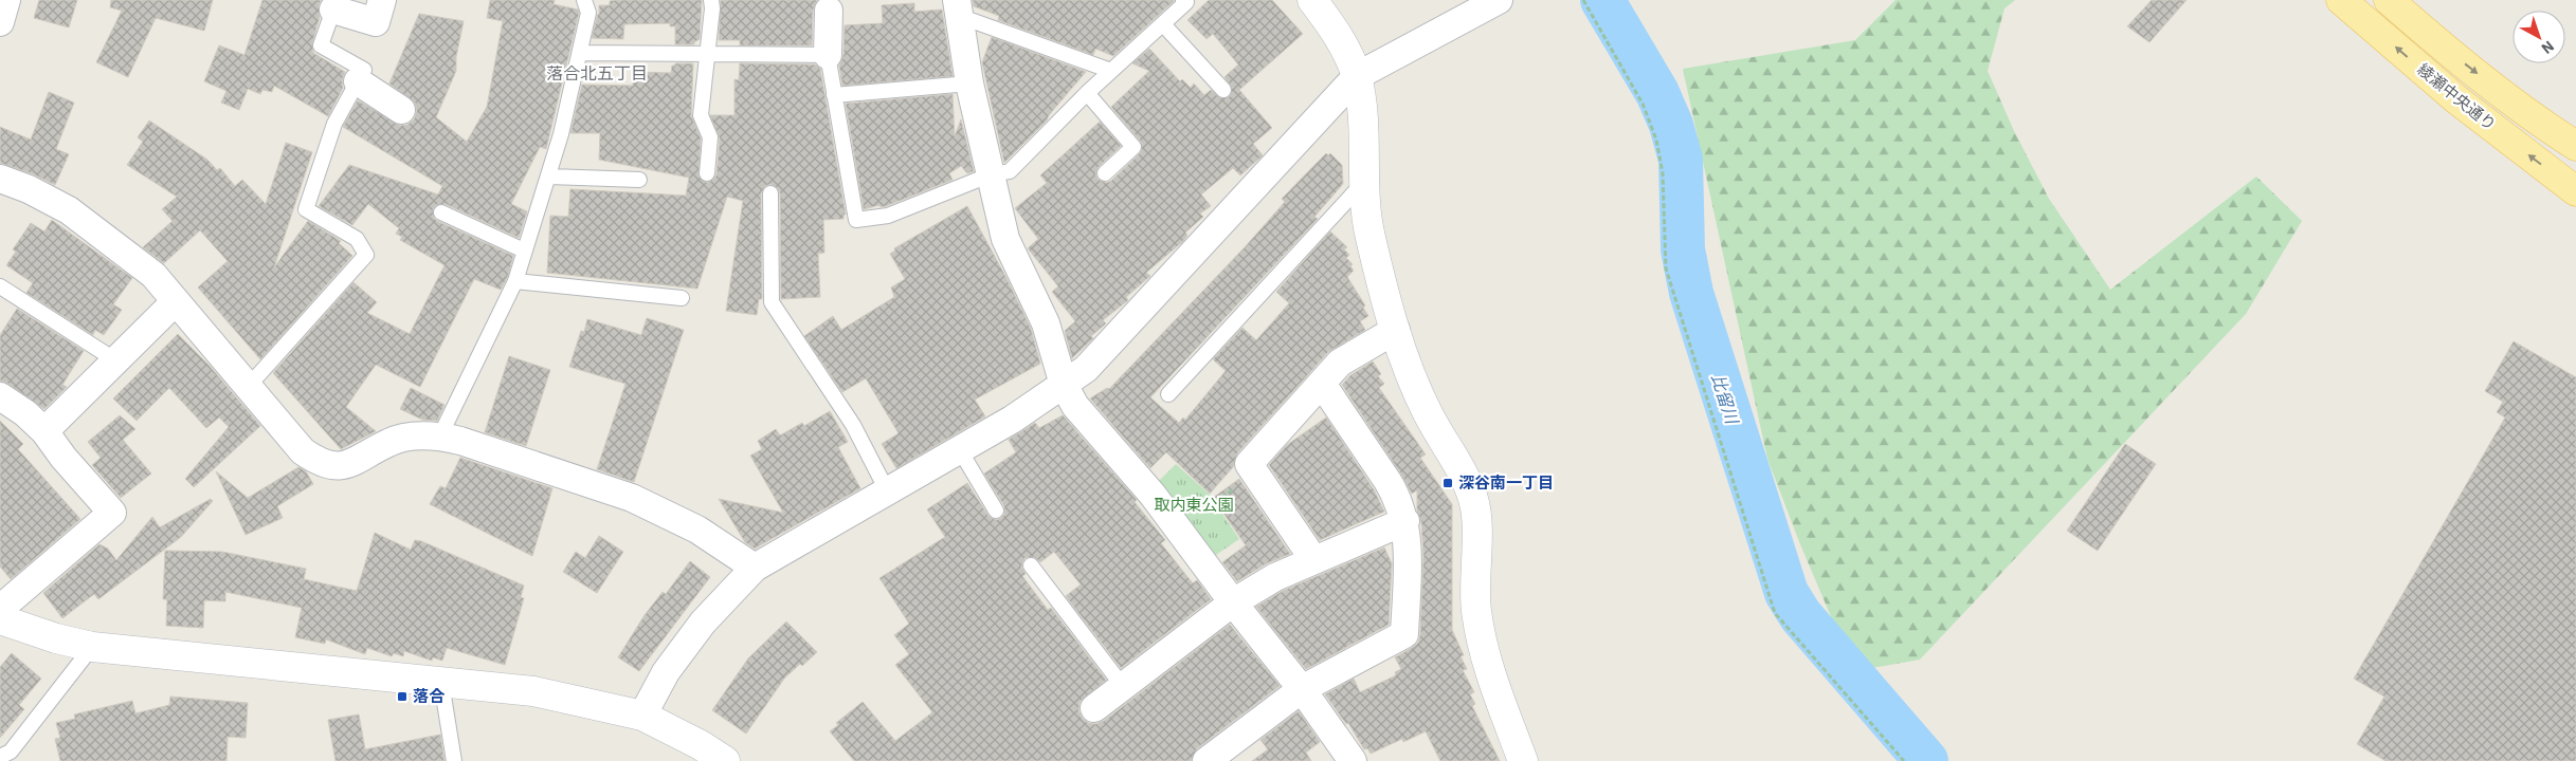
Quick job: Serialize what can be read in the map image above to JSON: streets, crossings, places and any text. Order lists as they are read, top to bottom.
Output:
{
  "streets": {
    "main road": ["綾瀬中央通り"]
  },
  "districts": ["落合北五丁目"],
  "water": ["比留川"],
  "parks": ["取内東公園"],
  "places": {
    "transit": ["深谷南一丁目", "落合"]
  },
  "north": "bottom right"
}
